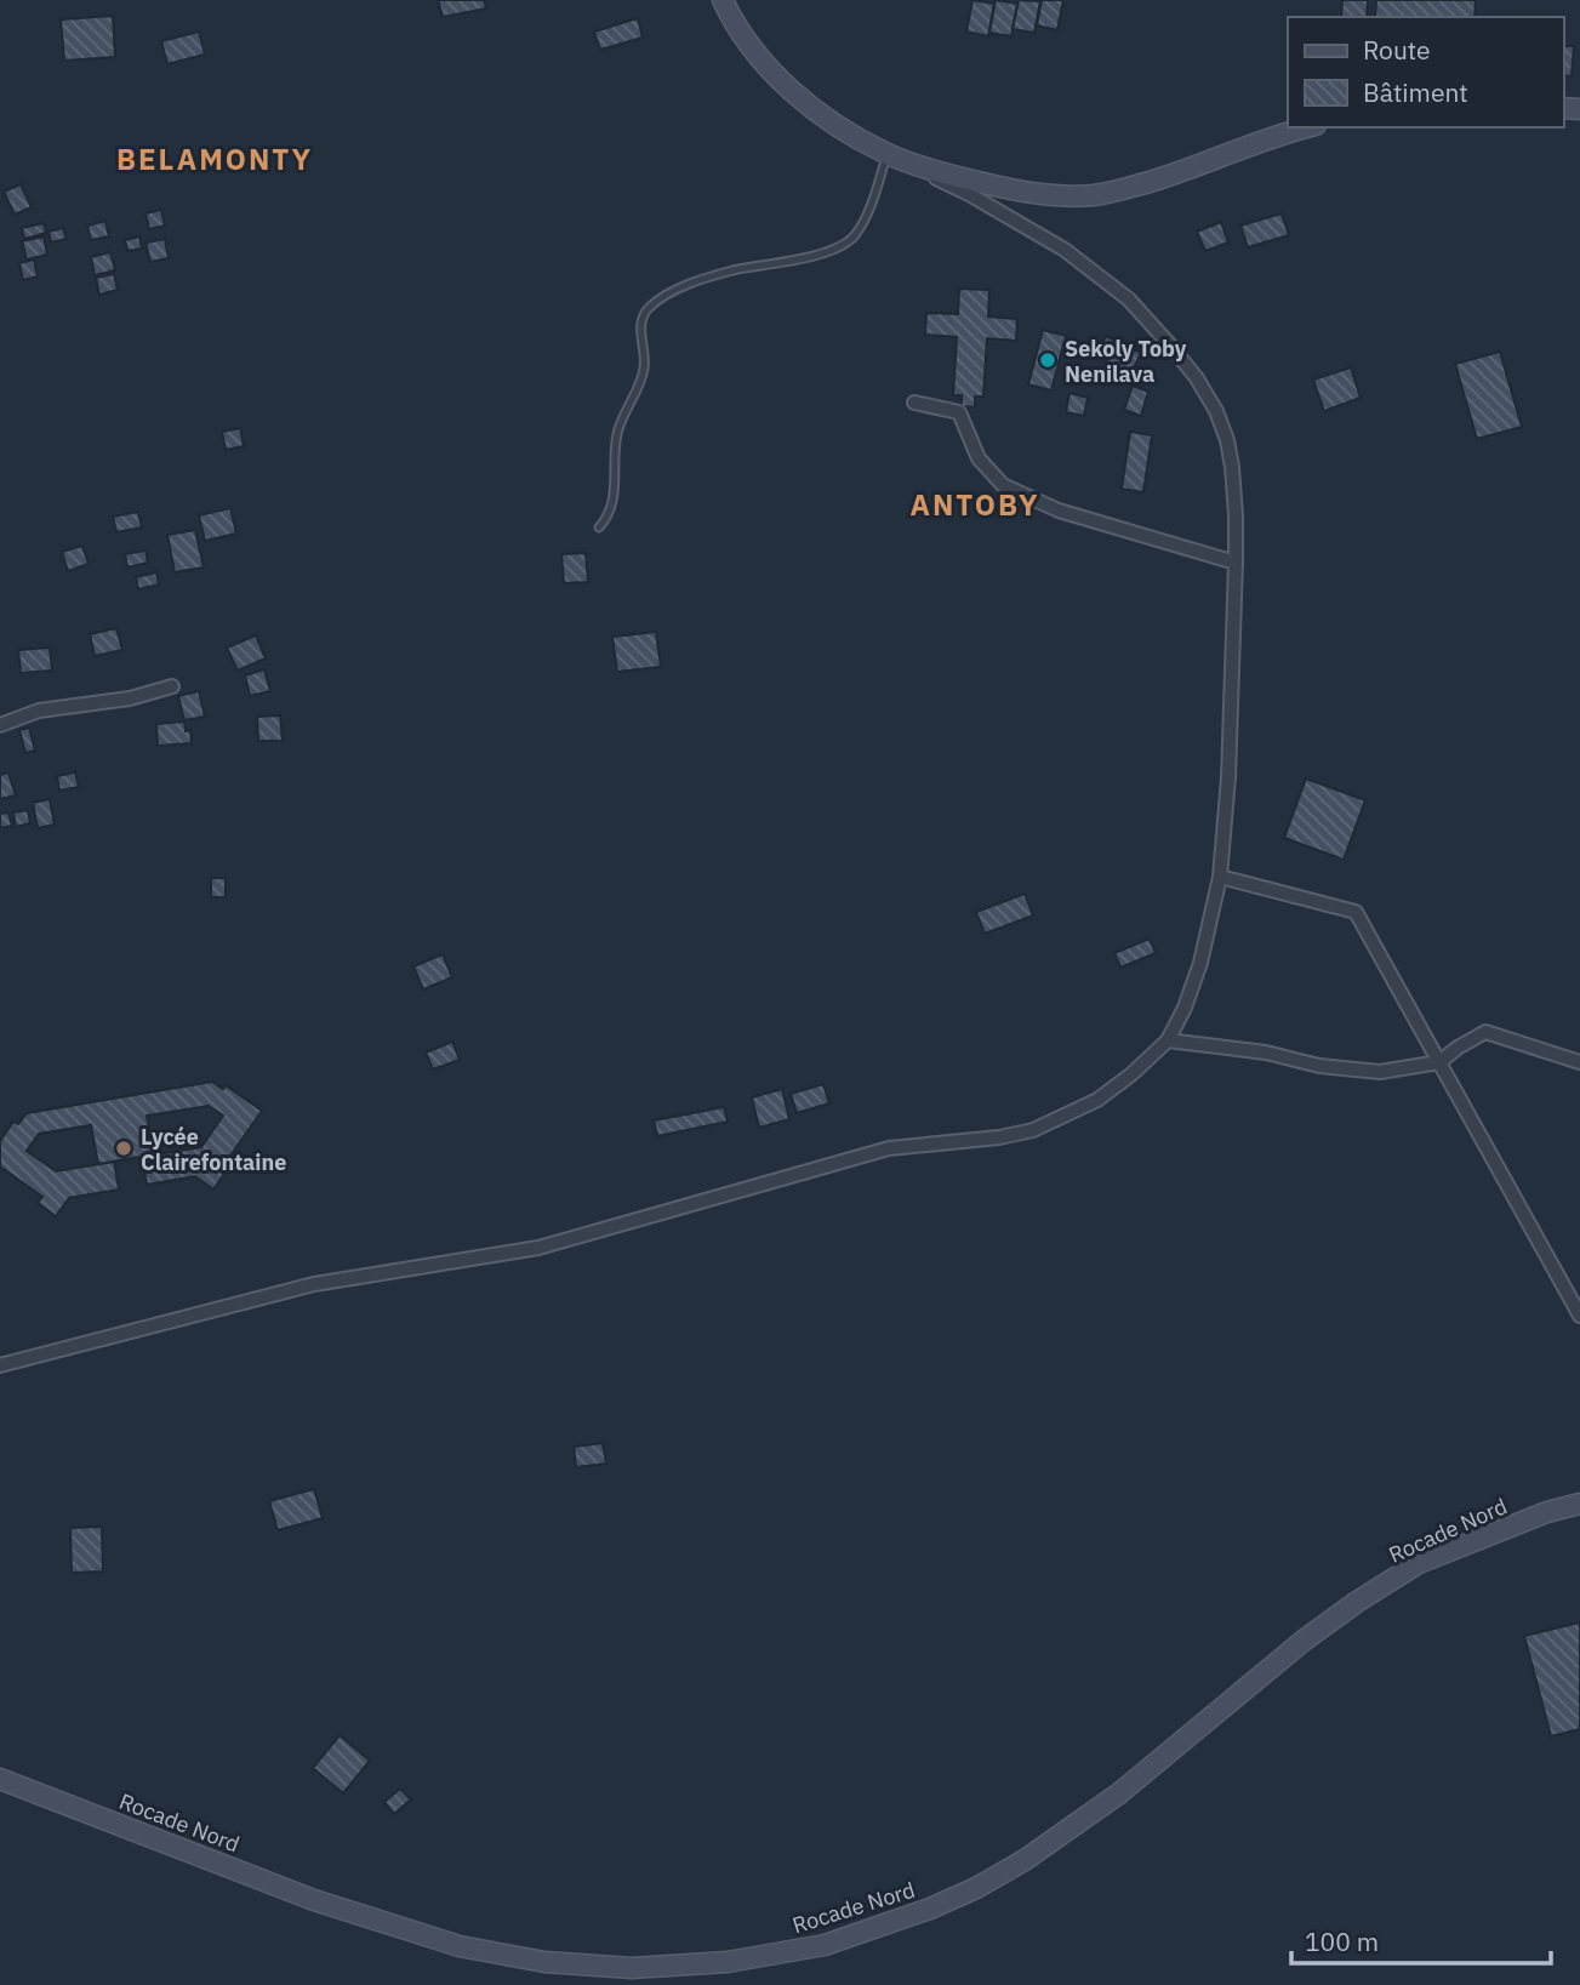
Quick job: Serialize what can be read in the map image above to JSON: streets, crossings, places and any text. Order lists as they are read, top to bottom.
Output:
{
  "streets": {
    "main road": ["Rocade Nord"]
  },
  "districts": ["BELAMONTY", "ANTOBY"],
  "places": ["Sekoly Toby Nenilava", "Lycée Clairefontaine"],
  "legend": ["Route", "Bâtiment"],
  "scale_bar": "100 m"
}
